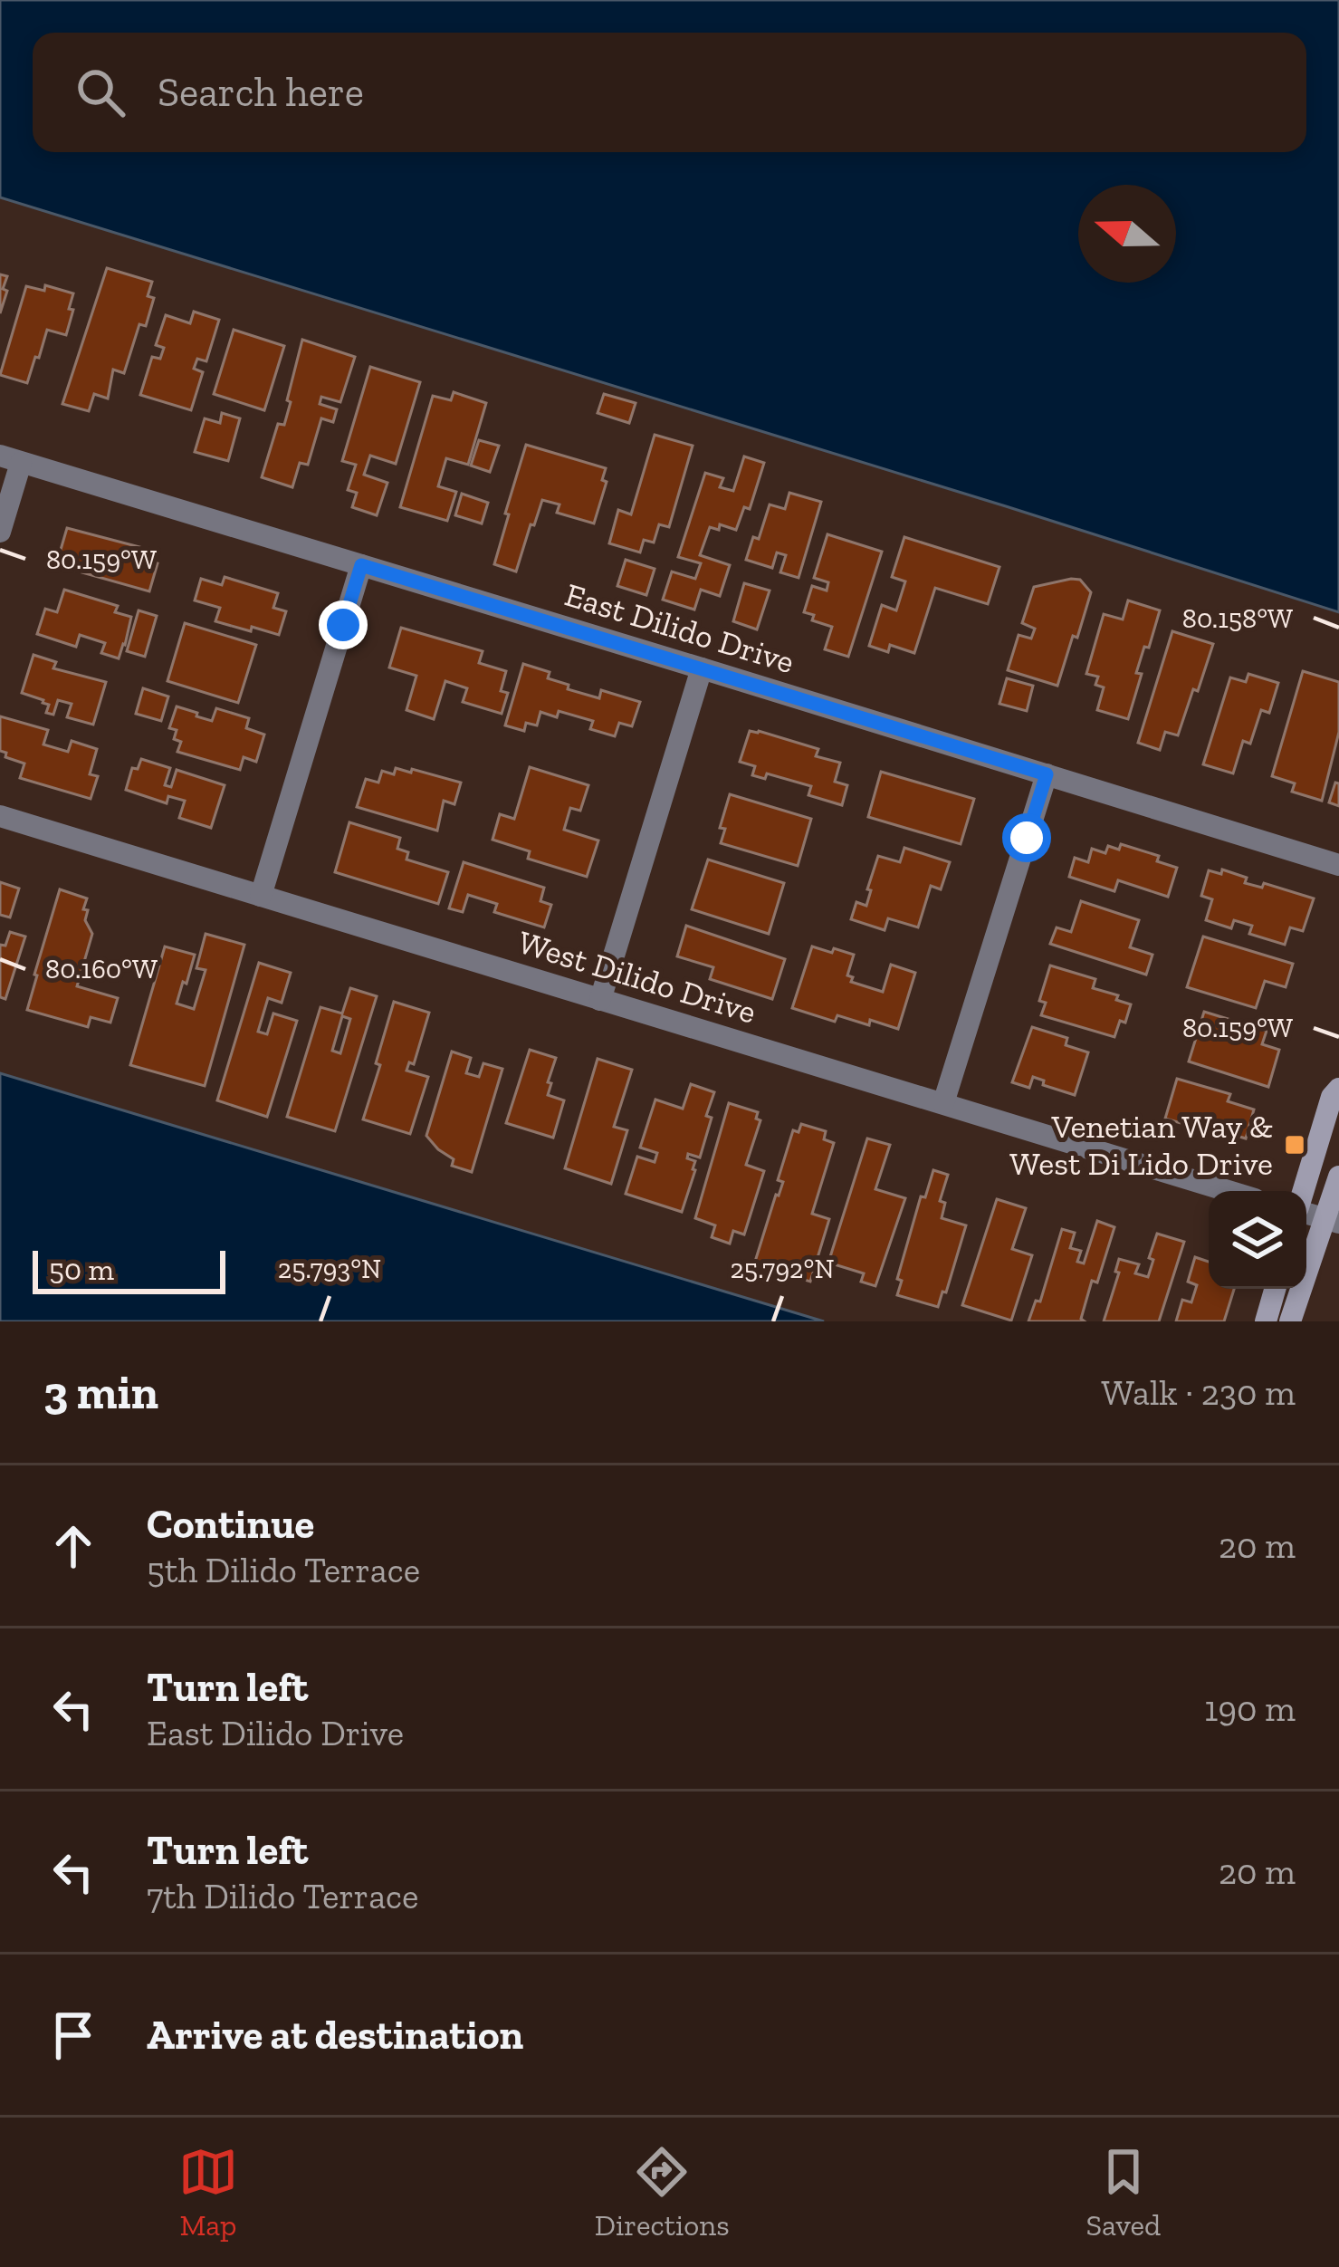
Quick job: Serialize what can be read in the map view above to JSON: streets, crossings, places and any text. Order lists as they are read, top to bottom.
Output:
{
  "streets": {
    "street": ["East Dilido Drive", "West Dilido Drive"]
  },
  "places": {
    "transit": ["Venetian Way & West Di Lido Drive"]
  },
  "scale_bar": "50 m",
  "north": "left",
  "page": {
    "search": "Search here",
    "scale": "50 m",
    "heading": ["3 min", "Walk · 230 m"],
    "list": [
      ["Continue", "5th Dilido Terrace", "20 m"],
      ["Turn left", "East Dilido Drive", "190 m"],
      ["Turn left", "7th Dilido Terrace", "20 m"],
      "Arrive at destination"
    ],
    "nav": ["Map", "Directions", "Saved"]
  },
  "coordinates": [
    "80.159°W",
    "80.158°W",
    "80.160°W",
    "25.793°N",
    "25.792°N"
  ]
}
